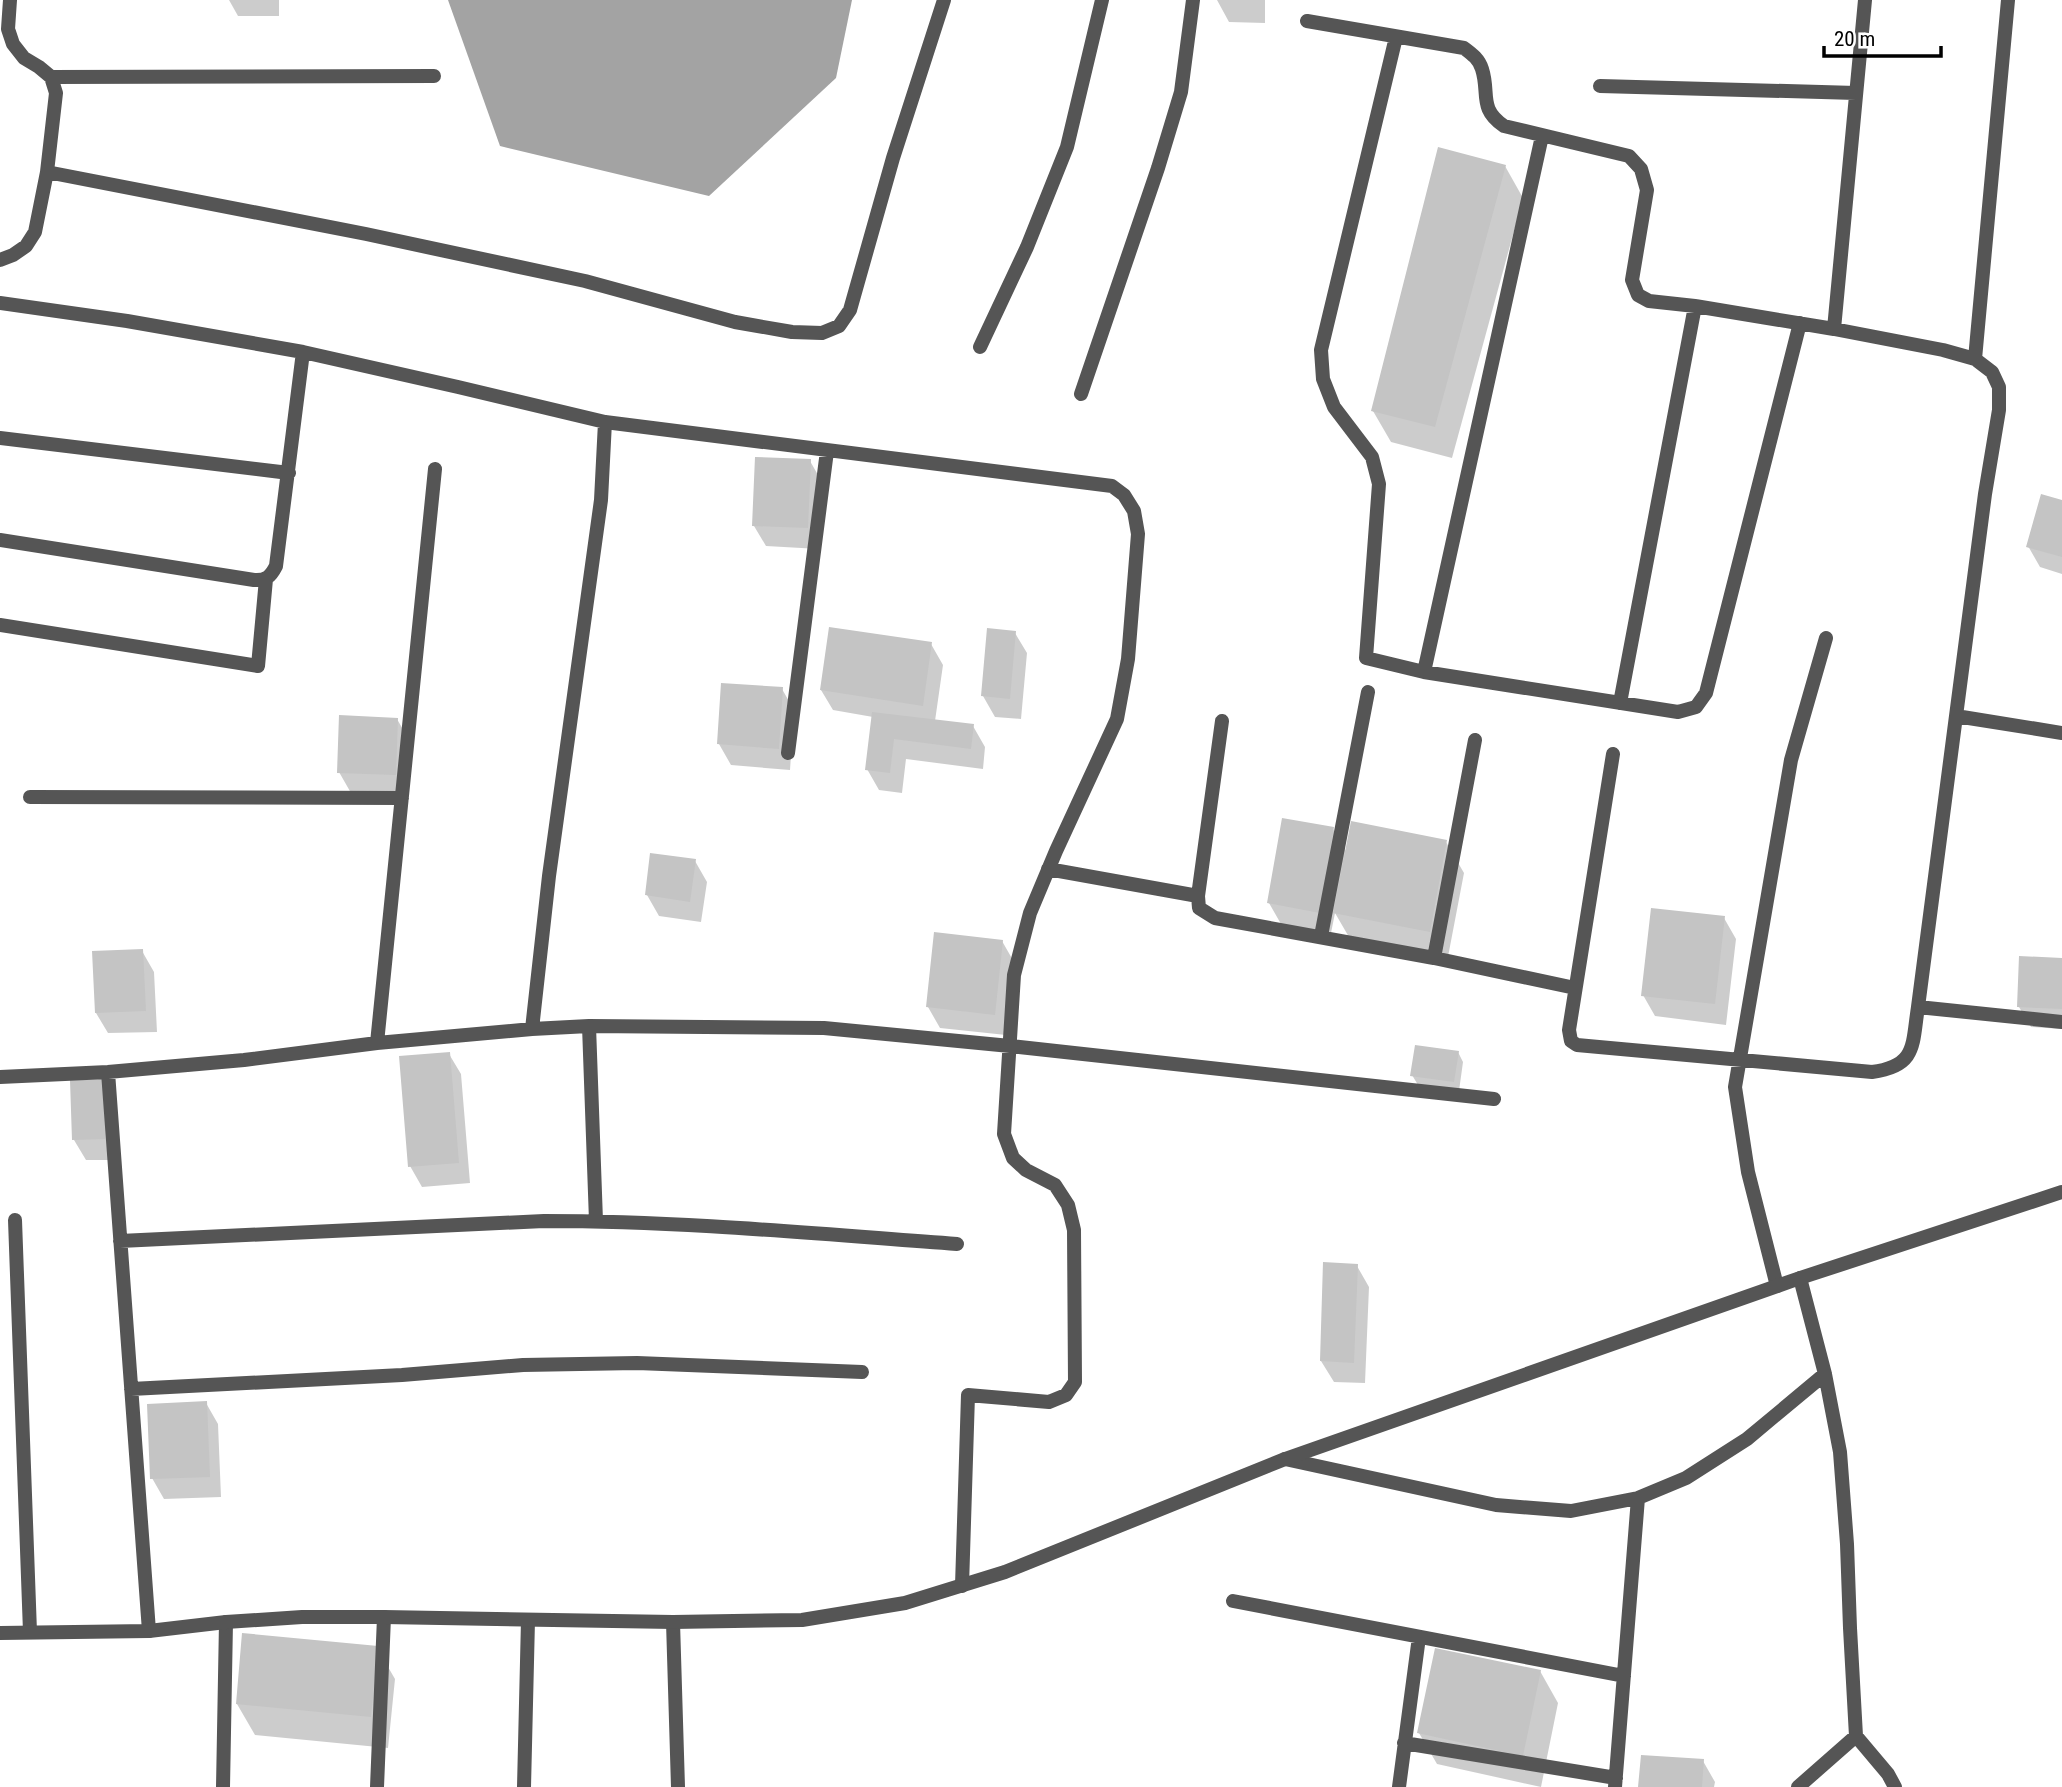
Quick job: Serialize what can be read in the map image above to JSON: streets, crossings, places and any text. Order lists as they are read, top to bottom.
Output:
{
  "scale_bar": "20 m"
}
